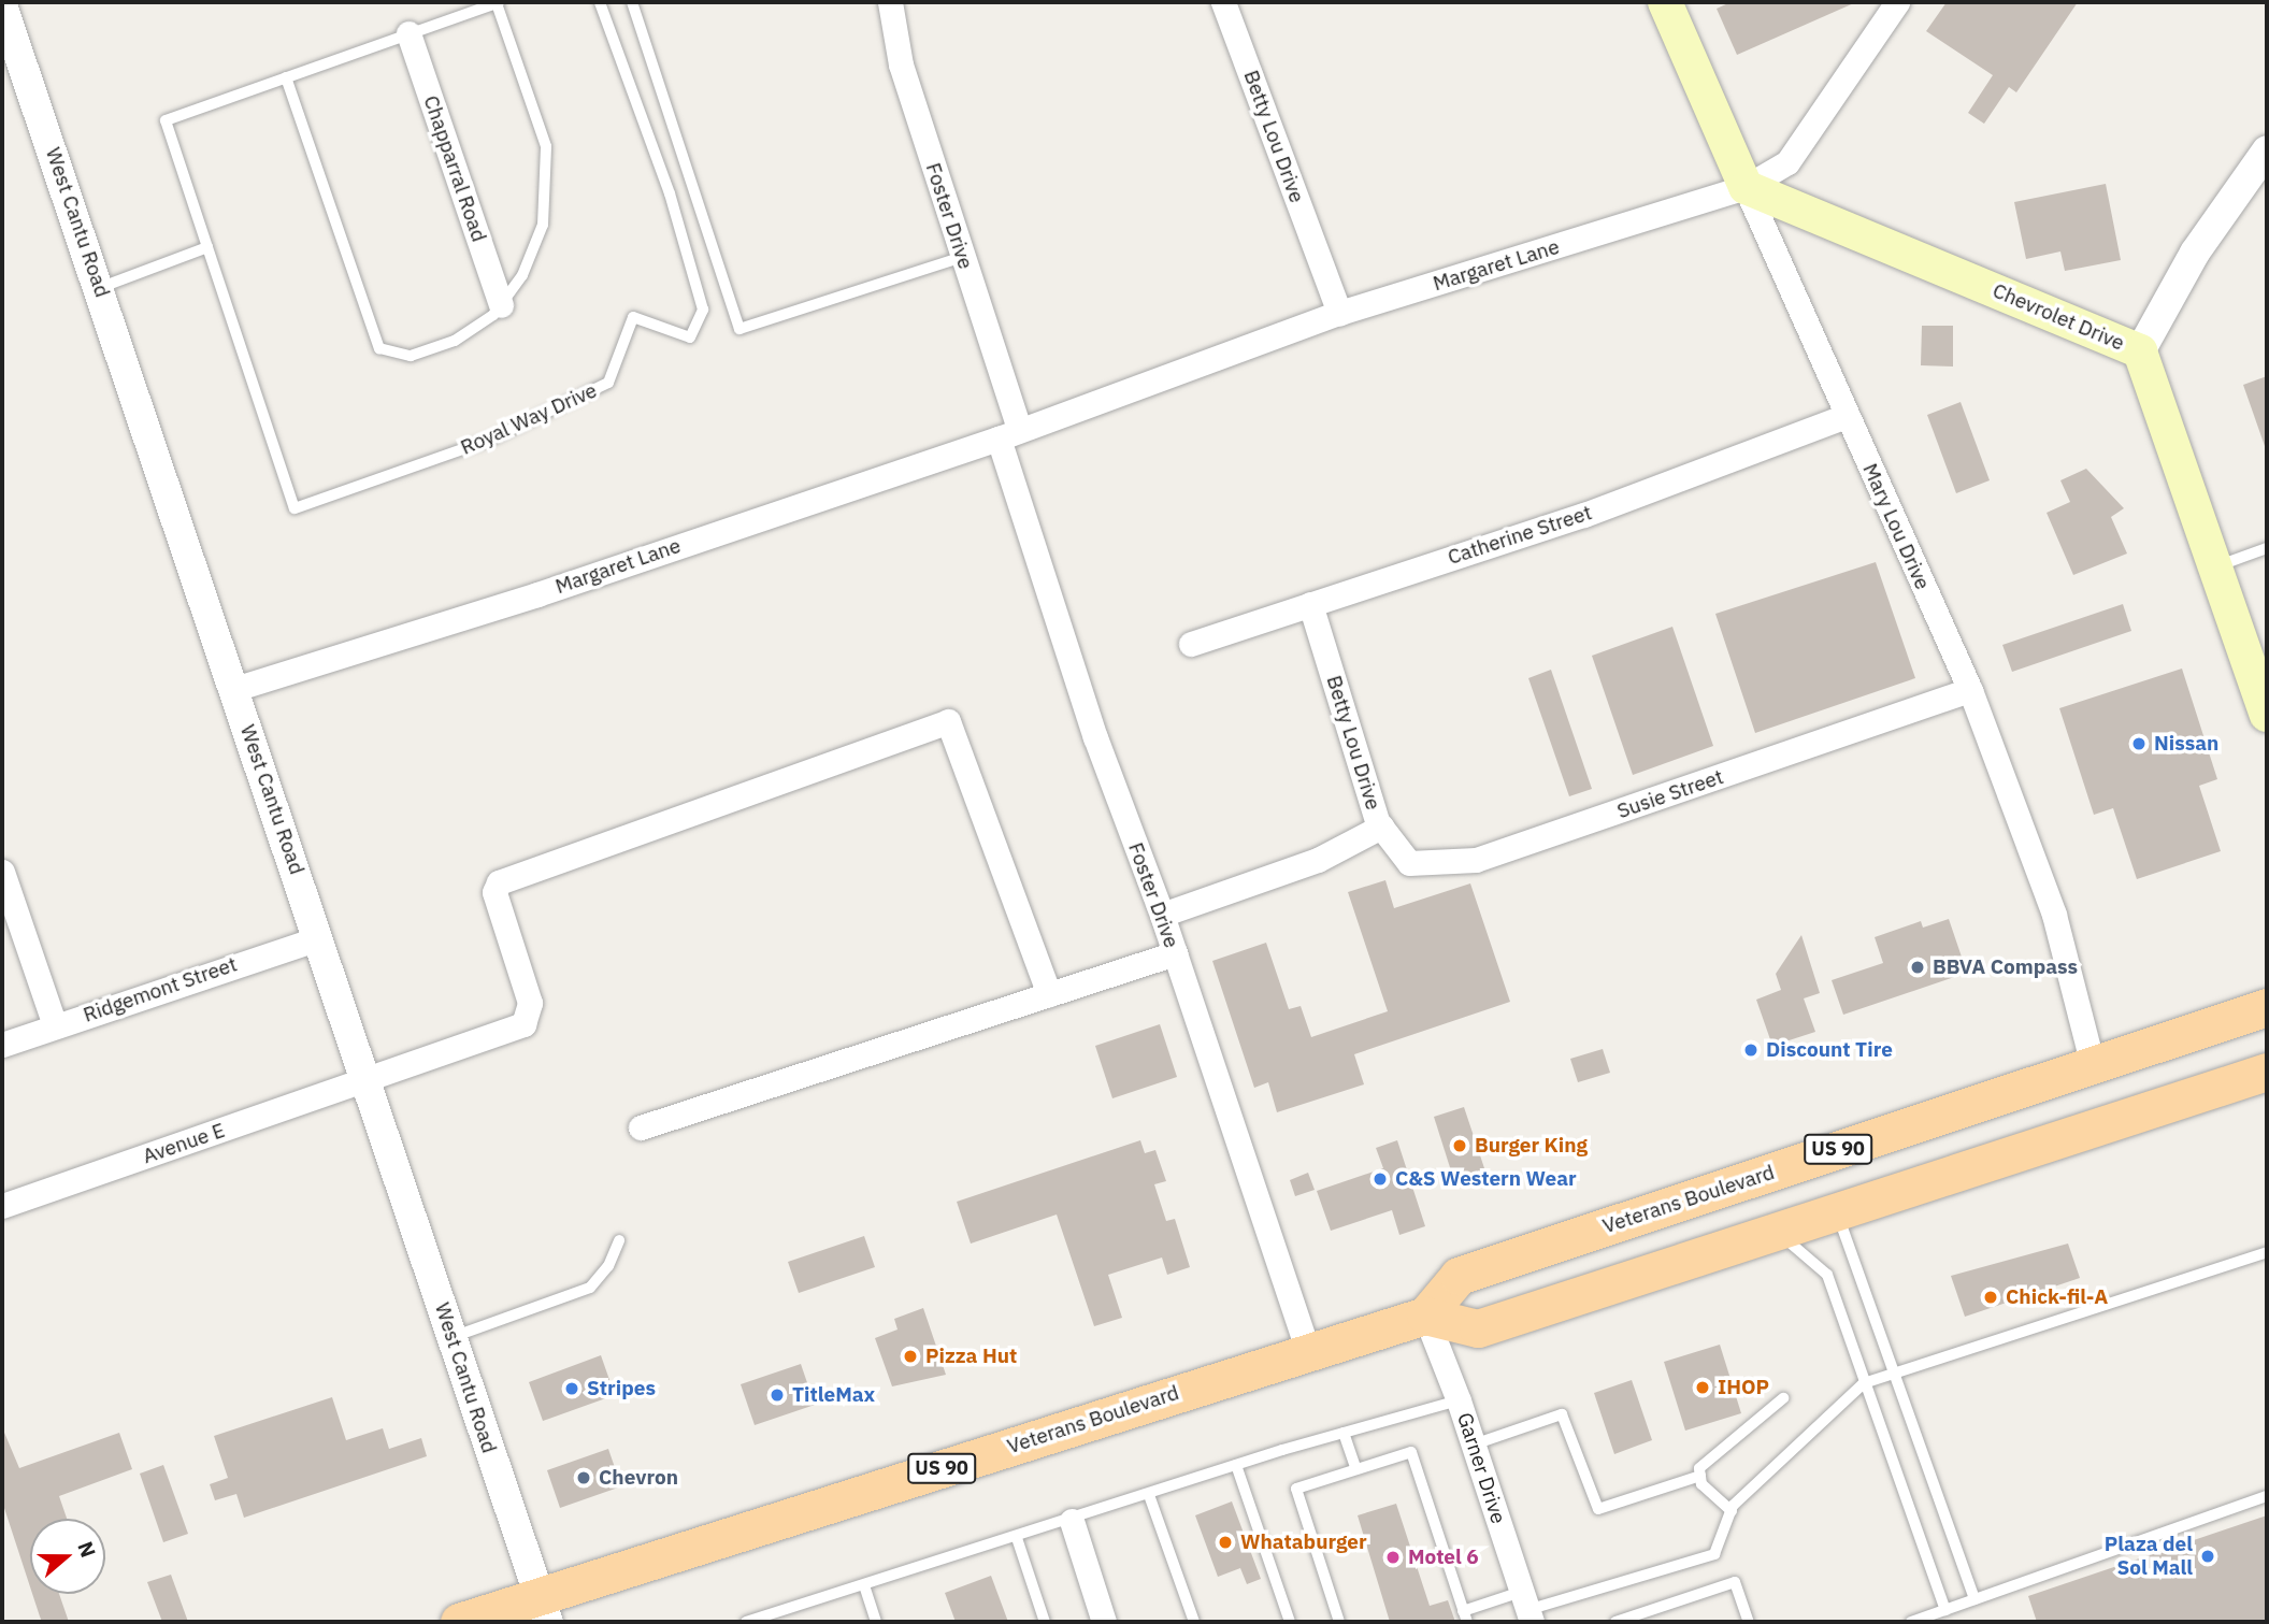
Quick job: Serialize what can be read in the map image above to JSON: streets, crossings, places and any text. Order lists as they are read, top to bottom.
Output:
{
  "streets": {
    "main road": [
      "Chevrolet Drive",
      "Mary Lou Drive",
      "US 90",
      "Veterans Boulevard"
    ],
    "street": [
      "Betty Lou Drive",
      "Chapparral Road",
      "Foster Drive",
      "West Cantu Road",
      "Margaret Lane",
      "Catherine Street",
      "Susie Street",
      "Ridgemont Street",
      "Avenue E",
      "Garner Drive"
    ],
    "lane": ["Royal Way Drive"]
  },
  "crossings": [
    ["Betty Lou Drive", "Foster Drive"],
    ["Betty Lou Drive", "Margaret Lane"],
    ["Betty Lou Drive", "Catherine Street"],
    ["Betty Lou Drive", "Susie Street"],
    ["Foster Drive", "Margaret Lane"],
    ["Foster Drive", "Veterans Boulevard"],
    ["West Cantu Road", "Margaret Lane"],
    ["West Cantu Road", "Ridgemont Street"],
    ["West Cantu Road", "Avenue E"],
    ["West Cantu Road", "Veterans Boulevard"],
    ["Margaret Lane", "Chevrolet Drive"],
    ["Margaret Lane", "Mary Lou Drive"],
    ["Chevrolet Drive", "Mary Lou Drive"],
    ["Mary Lou Drive", "Catherine Street"],
    ["Mary Lou Drive", "Susie Street"],
    ["Mary Lou Drive", "Veterans Boulevard"],
    ["Veterans Boulevard", "Garner Drive"]
  ],
  "places": [
    "Nissan",
    "BBVA Compass",
    "Discount Tire",
    "Burger King",
    "C&S Western Wear",
    "Chick-fil-A",
    "Pizza Hut",
    "IHOP",
    "Stripes",
    "TitleMax",
    "Chevron",
    "Whataburger",
    "Plaza del Sol Mall",
    "Motel 6"
  ],
  "north": "right"
}
